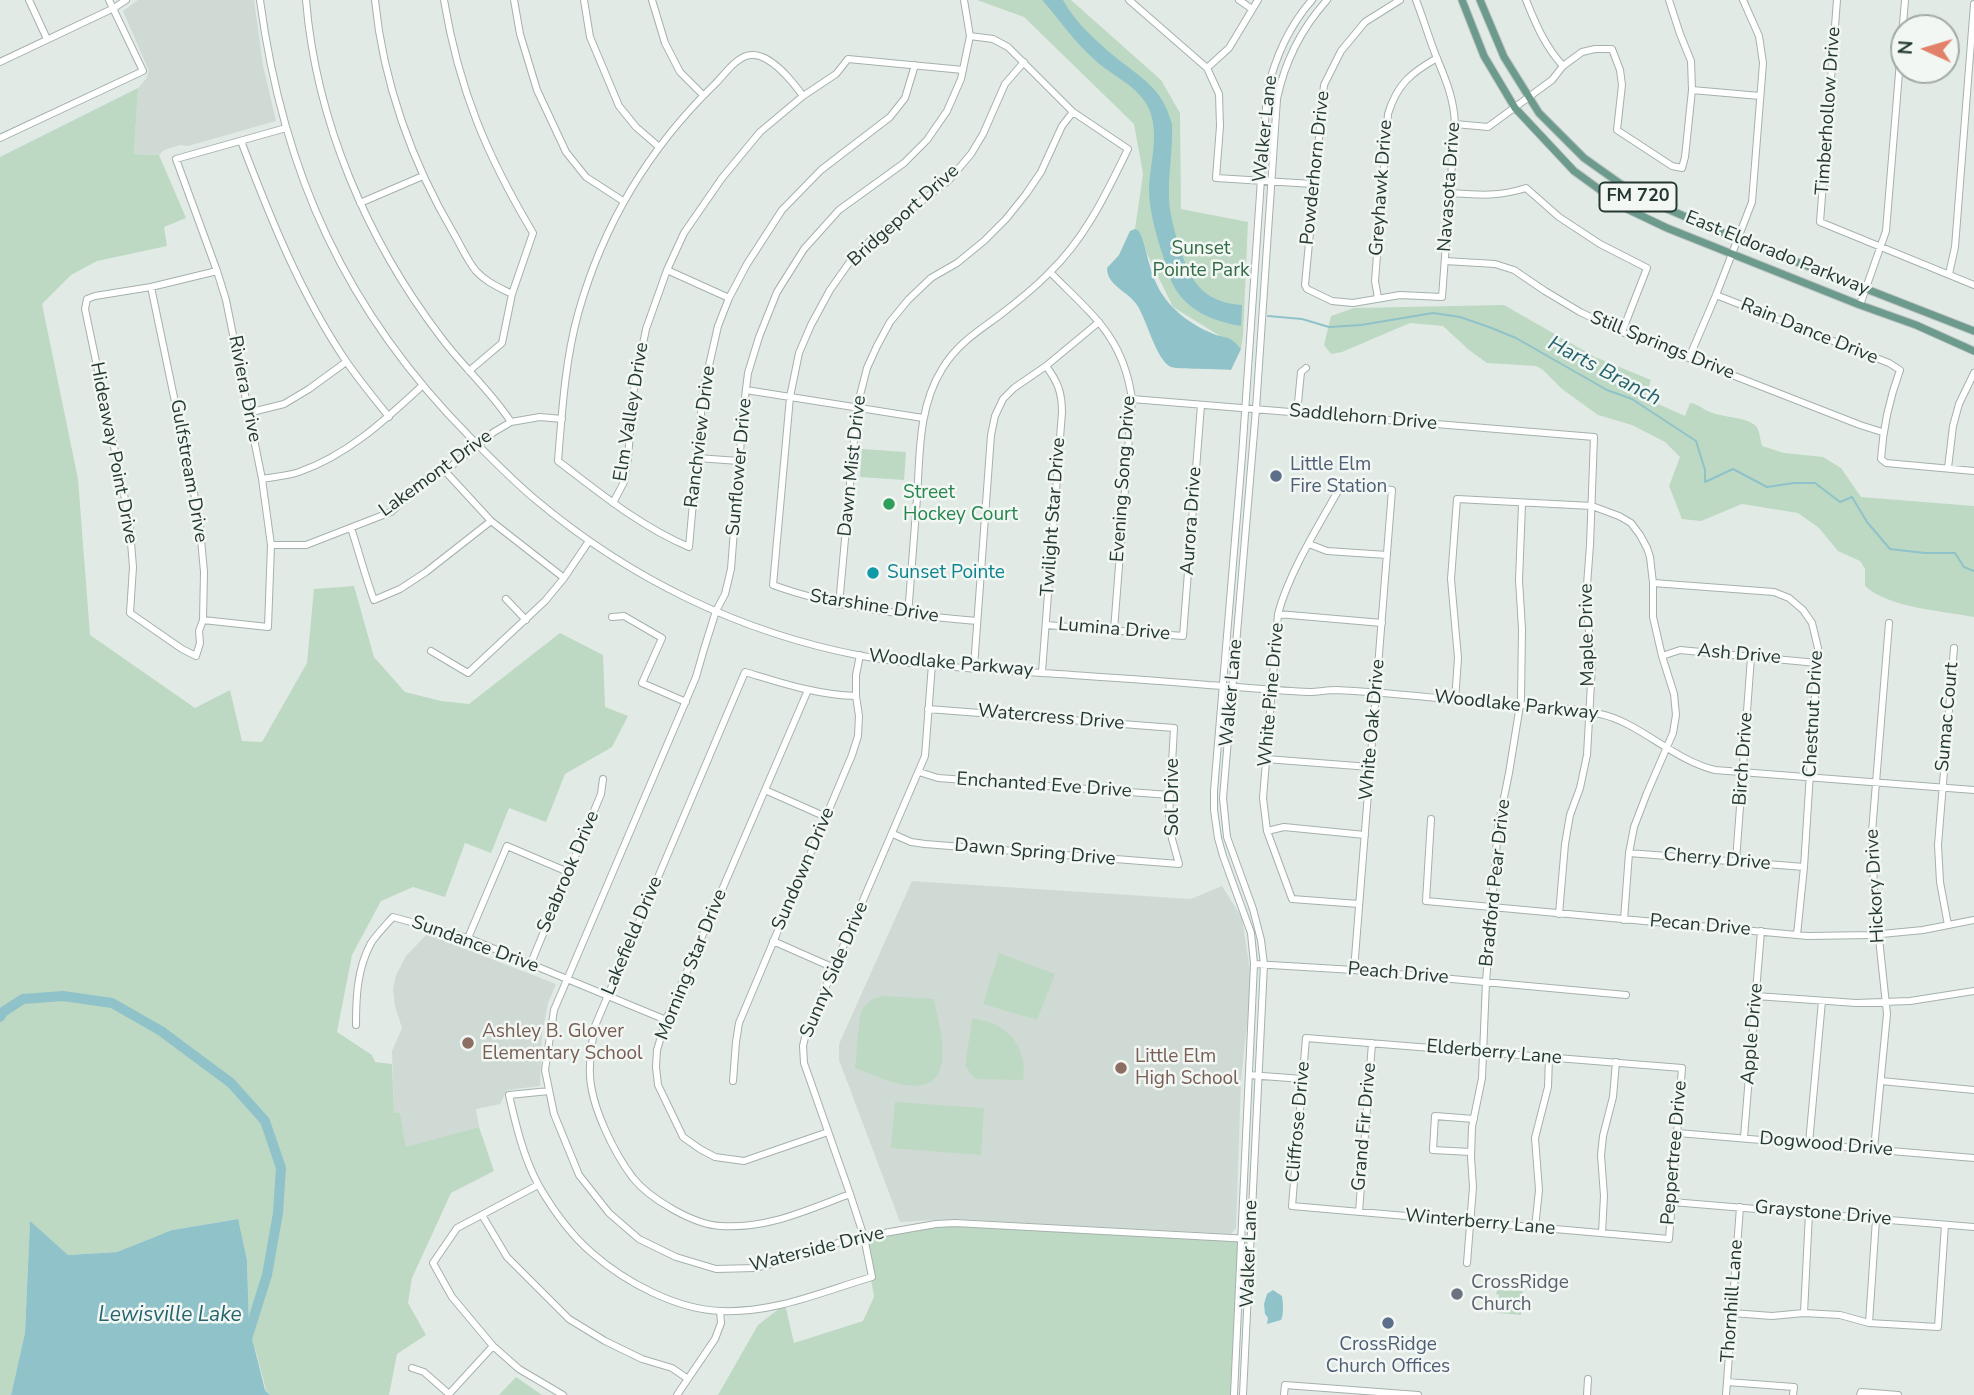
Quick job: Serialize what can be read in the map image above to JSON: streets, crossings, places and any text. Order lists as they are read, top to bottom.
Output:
{
  "streets": {
    "main road": ["FM 720", "East Eldorado Parkway"],
    "street": [
      "Timberhollow Drive",
      "Walker Lane",
      "Powderhorn Drive",
      "Navasota Drive",
      "Greyhawk Drive",
      "Bridgeport Drive",
      "Rain Dance Drive",
      "Still Springs Drive",
      "Riviera Drive",
      "Elm Valley Drive",
      "Saddlehorn Drive",
      "Ranchview Drive",
      "Hideaway Point Drive",
      "Dawn Mist Drive",
      "Sunflower Drive",
      "Gulfstream Drive",
      "Lakemont Drive",
      "Evening Song Drive",
      "Twilight Star Drive",
      "Aurora Drive",
      "Starshine Drive",
      "Lumina Drive",
      "Maple Drive",
      "Ash Drive",
      "Woodlake Parkway",
      "White Pine Drive",
      "Chestnut Drive",
      "Sumac Court",
      "Watercress Drive",
      "White Oak Drive",
      "Birch Drive",
      "Enchanted Eve Drive",
      "Sol Drive",
      "Dawn Spring Drive",
      "Cherry Drive",
      "Sundown Drive",
      "Seabrook Drive",
      "Bradford Pear Drive",
      "Hickory Drive",
      "Pecan Drive",
      "Lakefield Drive",
      "Sundance Drive",
      "Morning Star Drive",
      "Sunny Side Drive",
      "Peach Drive",
      "Apple Drive",
      "Elderberry Lane",
      "Cliffrose Drive",
      "Grand Fir Drive",
      "Dogwood Drive",
      "Peppertree Drive",
      "Graystone Drive",
      "Winterberry Lane",
      "Waterside Drive",
      "Thornhill Lane"
    ]
  },
  "crossings": [
    ["Walker Lane", "Saddlehorn Drive"],
    ["Walker Lane", "Woodlake Parkway"],
    ["Walker Lane", "Peach Drive"],
    ["Walker Lane", "Waterside Drive"],
    ["Powderhorn Drive", "Navasota Drive"],
    ["Powderhorn Drive", "Greyhawk Drive"],
    ["Navasota Drive", "Greyhawk Drive"],
    ["Navasota Drive", "Still Springs Drive"],
    ["Bridgeport Drive", "Starshine Drive"],
    ["Rain Dance Drive", "Still Springs Drive"],
    ["Riviera Drive", "Gulfstream Drive"],
    ["Riviera Drive", "Lakemont Drive"],
    ["Elm Valley Drive", "Ranchview Drive"],
    ["Saddlehorn Drive", "Evening Song Drive"],
    ["Saddlehorn Drive", "Aurora Drive"],
    ["Saddlehorn Drive", "Maple Drive"],
    ["Hideaway Point Drive", "Gulfstream Drive"],
    ["Dawn Mist Drive", "Starshine Drive"],
    ["Sunflower Drive", "Woodlake Parkway"],
    ["Sunflower Drive", "Sundance Drive"],
    ["Sunflower Drive", "Waterside Drive"],
    ["Lakemont Drive", "Woodlake Parkway"],
    ["Evening Song Drive", "Lumina Drive"],
    ["Twilight Star Drive", "Lumina Drive"],
    ["Twilight Star Drive", "Woodlake Parkway"],
    ["Aurora Drive", "Lumina Drive"],
    ["Maple Drive", "Woodlake Parkway"],
    ["Maple Drive", "Pecan Drive"],
    ["Ash Drive", "Chestnut Drive"],
    ["Ash Drive", "Birch Drive"],
    ["Woodlake Parkway", "White Pine Drive"],
    ["Woodlake Parkway", "Chestnut Drive"],
    ["Woodlake Parkway", "Sumac Court"],
    ["Woodlake Parkway", "White Oak Drive"],
    ["Woodlake Parkway", "Birch Drive"],
    ["Woodlake Parkway", "Sundown Drive"],
    ["Woodlake Parkway", "Bradford Pear Drive"],
    ["Woodlake Parkway", "Hickory Drive"],
    ["Woodlake Parkway", "Sunny Side Drive"],
    ["White Pine Drive", "White Oak Drive"],
    ["Chestnut Drive", "Cherry Drive"],
    ["Chestnut Drive", "Pecan Drive"],
    ["Sumac Court", "Pecan Drive"],
    ["Watercress Drive", "Sol Drive"],
    ["Watercress Drive", "Sunny Side Drive"],
    ["White Oak Drive", "Peach Drive"],
    ["Birch Drive", "Cherry Drive"],
    ["Enchanted Eve Drive", "Sol Drive"],
    ["Enchanted Eve Drive", "Sunny Side Drive"],
    ["Sol Drive", "Dawn Spring Drive"],
    ["Dawn Spring Drive", "Sunny Side Drive"],
    ["Seabrook Drive", "Sundance Drive"],
    ["Bradford Pear Drive", "Pecan Drive"],
    ["Bradford Pear Drive", "Peach Drive"],
    ["Bradford Pear Drive", "Elderberry Lane"],
    ["Bradford Pear Drive", "Winterberry Lane"],
    ["Hickory Drive", "Pecan Drive"],
    ["Hickory Drive", "Dogwood Drive"],
    ["Pecan Drive", "Apple Drive"],
    ["Lakefield Drive", "Sundance Drive"],
    ["Lakefield Drive", "Morning Star Drive"],
    ["Lakefield Drive", "Sunny Side Drive"],
    ["Sundance Drive", "Morning Star Drive"],
    ["Sundance Drive", "Waterside Drive"],
    ["Morning Star Drive", "Sunny Side Drive"],
    ["Sunny Side Drive", "Waterside Drive"],
    ["Apple Drive", "Dogwood Drive"],
    ["Elderberry Lane", "Cliffrose Drive"],
    ["Elderberry Lane", "Grand Fir Drive"],
    ["Elderberry Lane", "Peppertree Drive"],
    ["Cliffrose Drive", "Winterberry Lane"],
    ["Grand Fir Drive", "Winterberry Lane"],
    ["Dogwood Drive", "Peppertree Drive"],
    ["Peppertree Drive", "Graystone Drive"],
    ["Peppertree Drive", "Winterberry Lane"],
    ["Graystone Drive", "Thornhill Lane"]
  ],
  "water": ["Harts Branch", "Lewisville Lake"],
  "parks": ["Sunset Pointe Park"],
  "places": [
    "Little Elm Fire Station",
    "Street Hockey Court",
    "Sunset Pointe",
    "Ashley B. Glover Elementary School",
    "Little Elm High School",
    "CrossRidge Church",
    "CrossRidge Church Offices"
  ],
  "north": "left"
}
